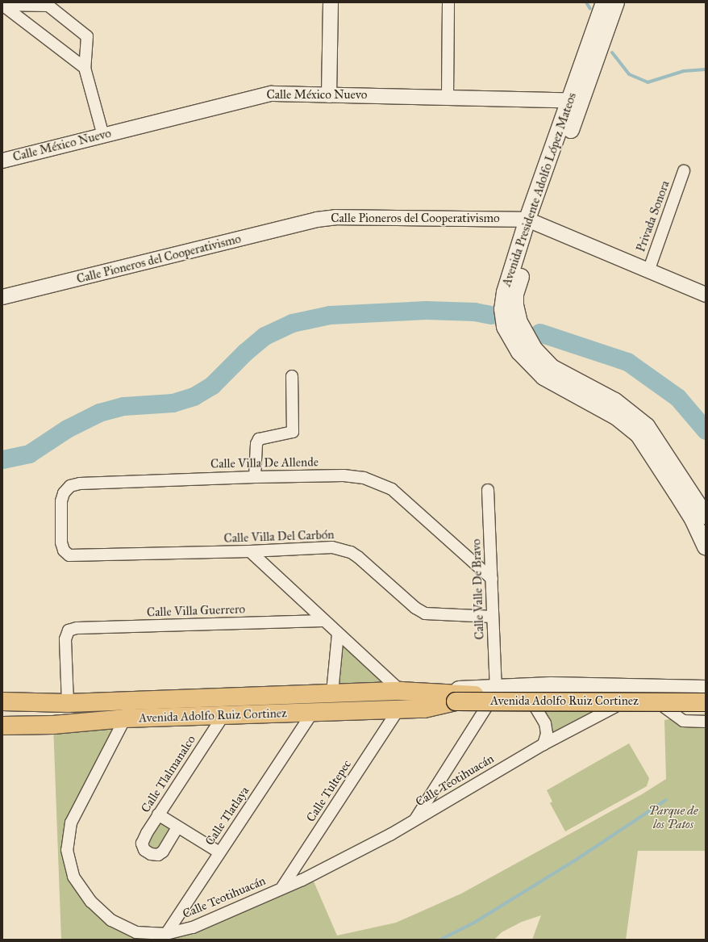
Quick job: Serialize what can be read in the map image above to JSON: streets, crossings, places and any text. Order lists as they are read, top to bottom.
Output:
{
  "streets": {
    "main road": ["Avenida Presidente Adolfo López Mateos", "Avenida Adolfo Ruiz Cortinez"],
    "street": [
      "Calle México Nuevo",
      "Privada Sonora",
      "Calle Pioneros del Cooperativismo",
      "Calle Villa De Allende",
      "Calle Villa Del Carbón",
      "Calle Valle De Bravo",
      "Calle Villa Guerrero",
      "Calle Tlalmanalco",
      "Calle Teotihuacán",
      "Calle Tultepec",
      "Calle Tlatlaya"
    ]
  },
  "crossings": [
    ["Calle México Nuevo", "Avenida Presidente Adolfo López Mateos"],
    ["Avenida Presidente Adolfo López Mateos", "Calle Pioneros del Cooperativismo"],
    ["Privada Sonora", "Calle Pioneros del Cooperativismo"],
    ["Calle Villa De Allende", "Calle Villa Del Carbón"],
    ["Calle Villa De Allende", "Calle Valle De Bravo"],
    ["Calle Villa Del Carbón", "Calle Valle De Bravo"],
    ["Calle Valle De Bravo", "Avenida Adolfo Ruiz Cortinez"],
    ["Calle Villa Guerrero", "Avenida Adolfo Ruiz Cortinez"],
    ["Avenida Adolfo Ruiz Cortinez", "Calle Tlalmanalco"],
    ["Avenida Adolfo Ruiz Cortinez", "Calle Teotihuacán"],
    ["Avenida Adolfo Ruiz Cortinez", "Calle Tultepec"],
    ["Avenida Adolfo Ruiz Cortinez", "Calle Tlatlaya"],
    ["Calle Teotihuacán", "Calle Tultepec"],
    ["Calle Teotihuacán", "Calle Tlatlaya"]
  ],
  "parks": ["Parque de los Patos"]
}
